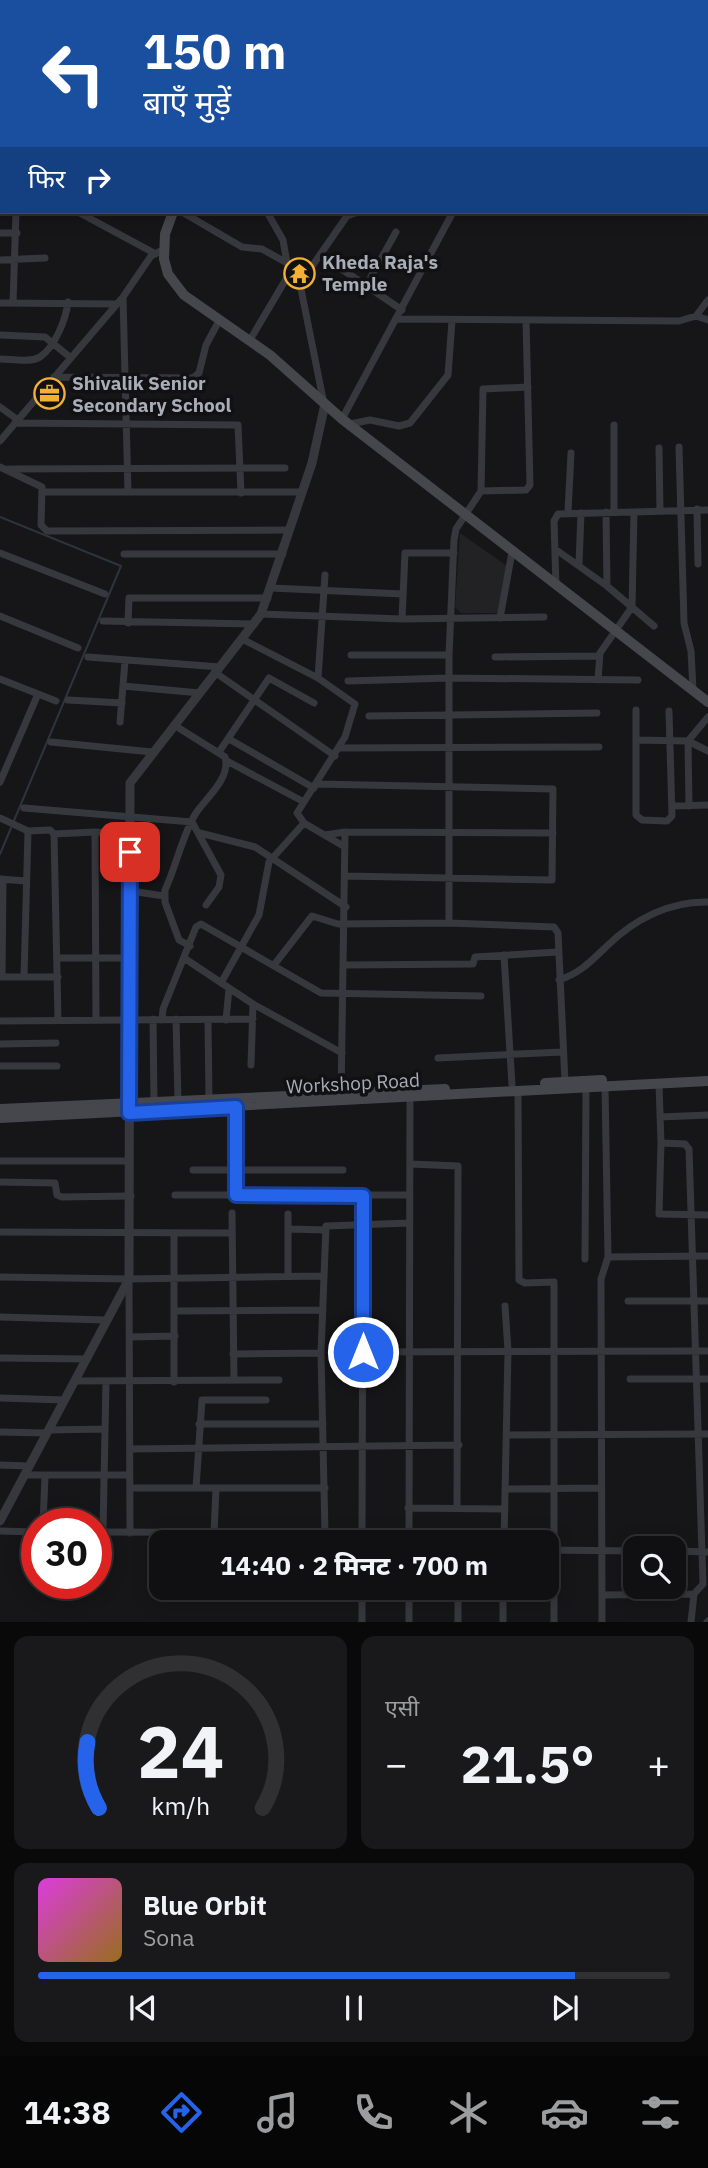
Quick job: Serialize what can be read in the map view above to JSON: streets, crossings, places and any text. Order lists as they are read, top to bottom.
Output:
{
  "streets": {
    "main road": ["Workshop Road"]
  },
  "places": {
    "temple": ["Kheda Raja's Temple"],
    "office": ["Shivalik Senior Secondary School"]
  },
  "page": {
    "turn": ["150 m", "बाएँ मुड़ें"],
    "then": "फिर",
    "limit": "30",
    "trip": "14:40 · 2 मिनट · 700 m",
    "tile": "एसी",
    "heat": ["−", "21.5°", "+"],
    "song": ["Blue Orbit", "Sona"],
    "tabs": "14:38",
    "gauge": ["24", "km/h"]
  }
}
